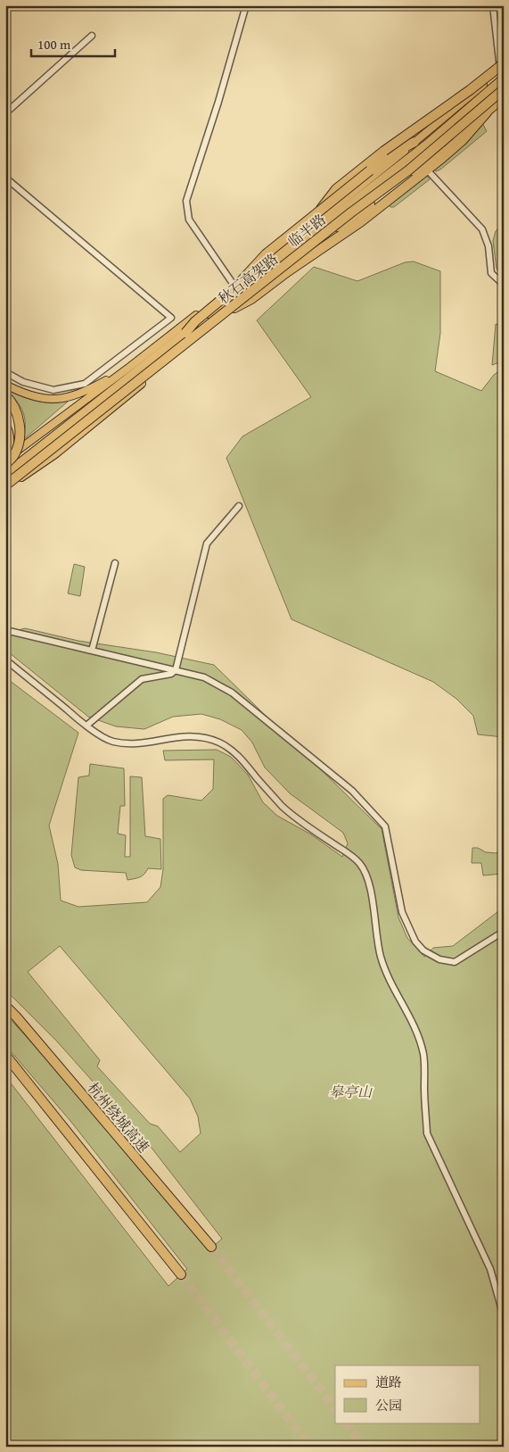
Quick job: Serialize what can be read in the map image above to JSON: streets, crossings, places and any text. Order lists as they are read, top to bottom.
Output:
{
  "streets": {
    "highway": ["秋石高架路", "杭州绕城高速"],
    "main road": ["临半路"]
  },
  "crossings": [
    ["临半路", "秋石高架路"]
  ],
  "parks": ["皋亭山"],
  "legend": ["道路", "公园"],
  "scale_bar": "100 m"
}
